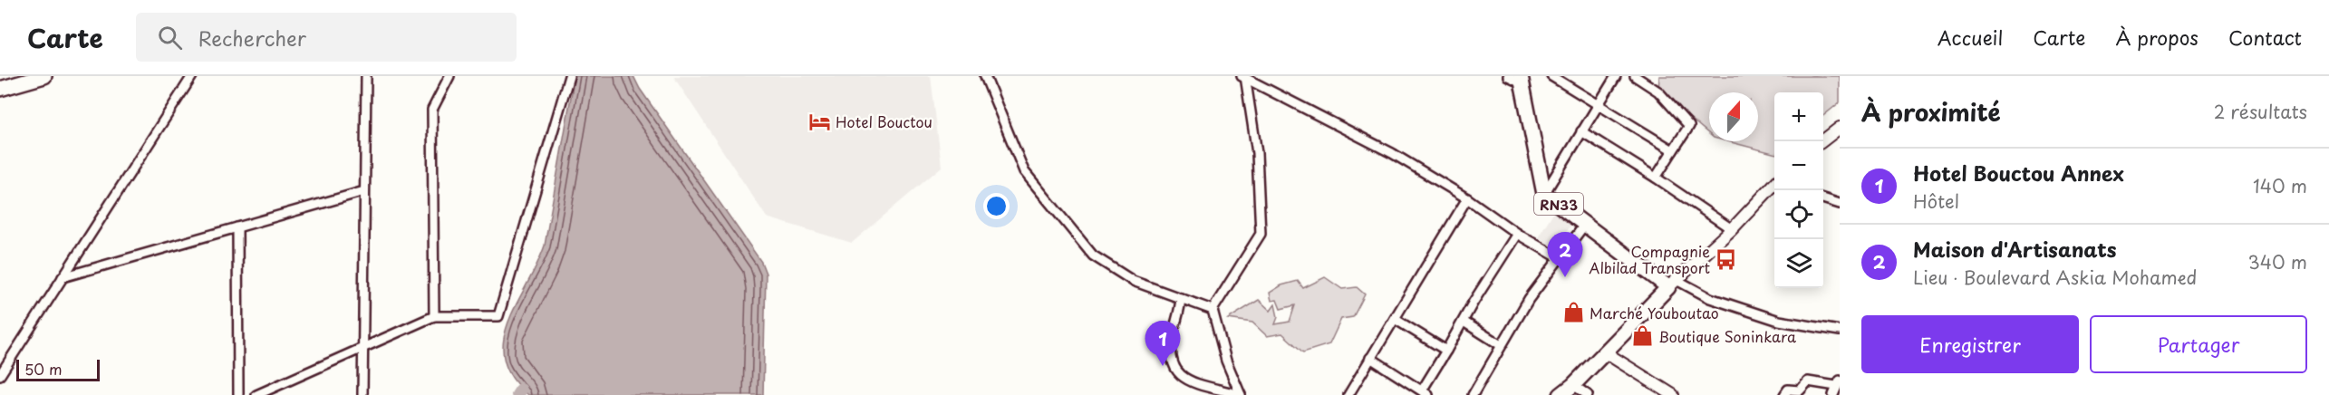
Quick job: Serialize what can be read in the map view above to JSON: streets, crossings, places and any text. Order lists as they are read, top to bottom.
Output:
{
  "streets": {
    "main road": ["RN33"]
  },
  "places": {
    "hotel": ["Hotel Bouctou"],
    "bus stop": ["Compagnie Albilad Transport"],
    "shop": ["Marché Youboutao", "Boutique Soninkara"]
  },
  "scale_bar": "50 m",
  "north": "top",
  "page": {
    "header": "Carte",
    "search": "Rechercher",
    "nav": [
      "Accueil",
      "Carte",
      "À propos",
      "Contact"
    ],
    "heading": ["À proximité", "2 résultats"],
    "map_buttons": ["+", "−"],
    "list": [
      {
        "mark": "1",
        "name": "Hotel Bouctou Annex",
        "note": "Hôtel",
        "value": "140 m"
      },
      {
        "mark": "2",
        "name": "Maison d'Artisanats",
        "note": "Lieu · Boulevard Askia Mohamed",
        "value": "340 m"
      }
    ],
    "pins": ["2", "1"],
    "buttons": ["Enregistrer", "Partager"],
    "scale": "50 m"
  }
}
